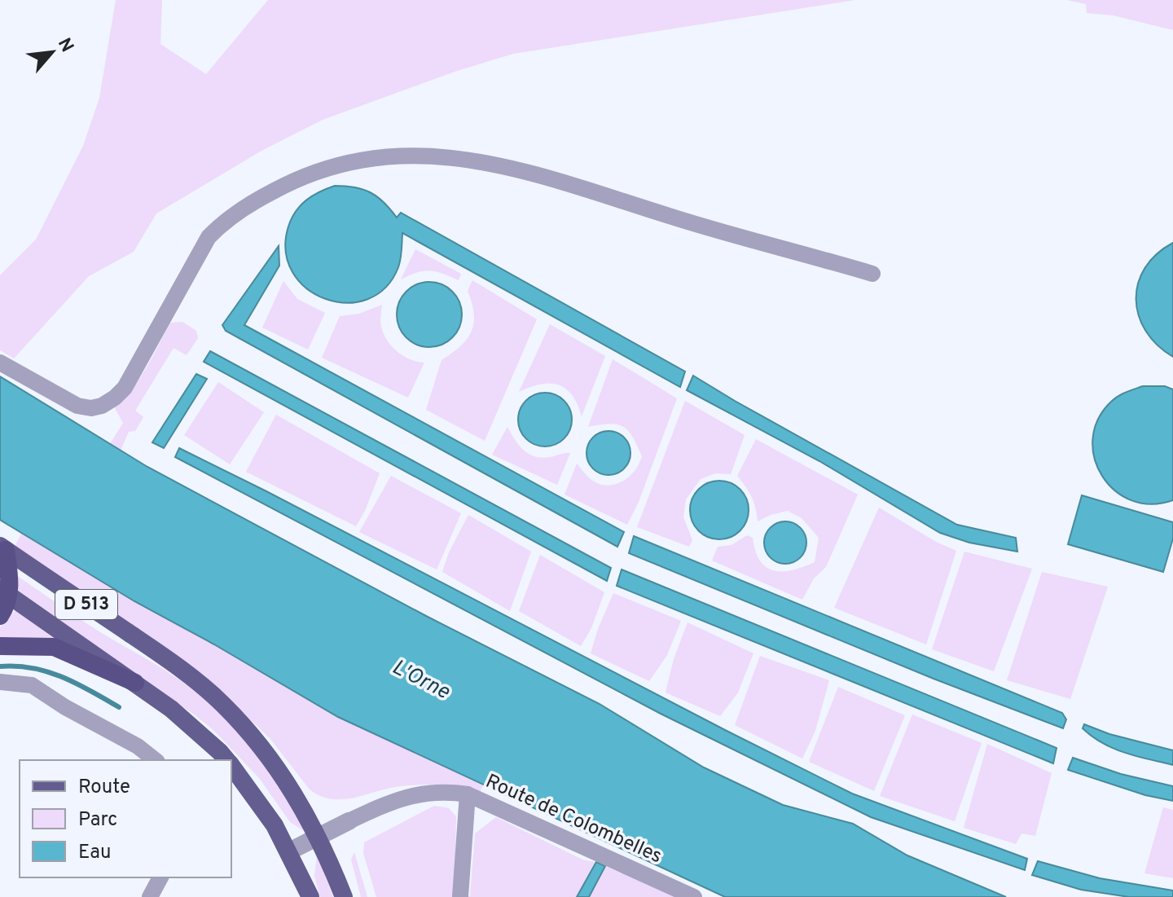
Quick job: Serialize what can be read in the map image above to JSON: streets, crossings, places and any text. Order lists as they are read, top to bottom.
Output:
{
  "streets": {
    "main road": ["D 513"],
    "street": ["Route de Colombelles"]
  },
  "crossings": [
    ["D 513", "Route de Colombelles"]
  ],
  "water": ["L'Orne"],
  "legend": ["Route", "Parc", "Eau"],
  "north": "top right"
}
